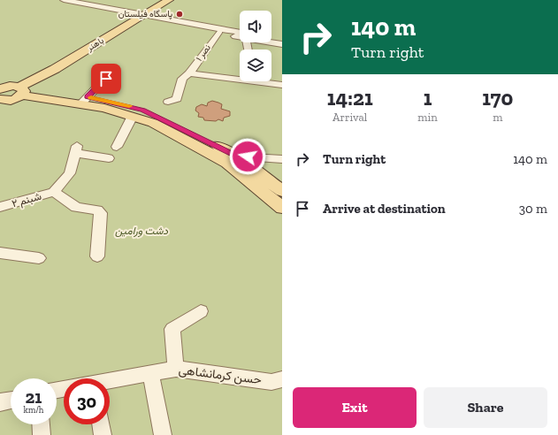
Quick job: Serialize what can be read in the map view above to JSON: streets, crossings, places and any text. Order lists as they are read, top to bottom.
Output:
{
  "streets": {
    "main road": ["باهنر"],
    "street": ["نصر ۱", "شبنم ۲", "حسن کرمانشاهی"]
  },
  "parks": ["دشت ورامین"],
  "places": ["پاسگاه فیلستان"],
  "page": {
    "turn": ["140 m", "Turn right"],
    "eta": [
      "14:21",
      "Arrival",
      "1",
      "min",
      "170",
      "m"
    ],
    "list": [
      {
        "name": "Turn right",
        "value": "140 m"
      },
      {
        "name": "Arrive at destination",
        "value": "30 m"
      }
    ],
    "speed": "21 km/h",
    "limit": "30",
    "buttons": ["Exit", "Share"]
  }
}
